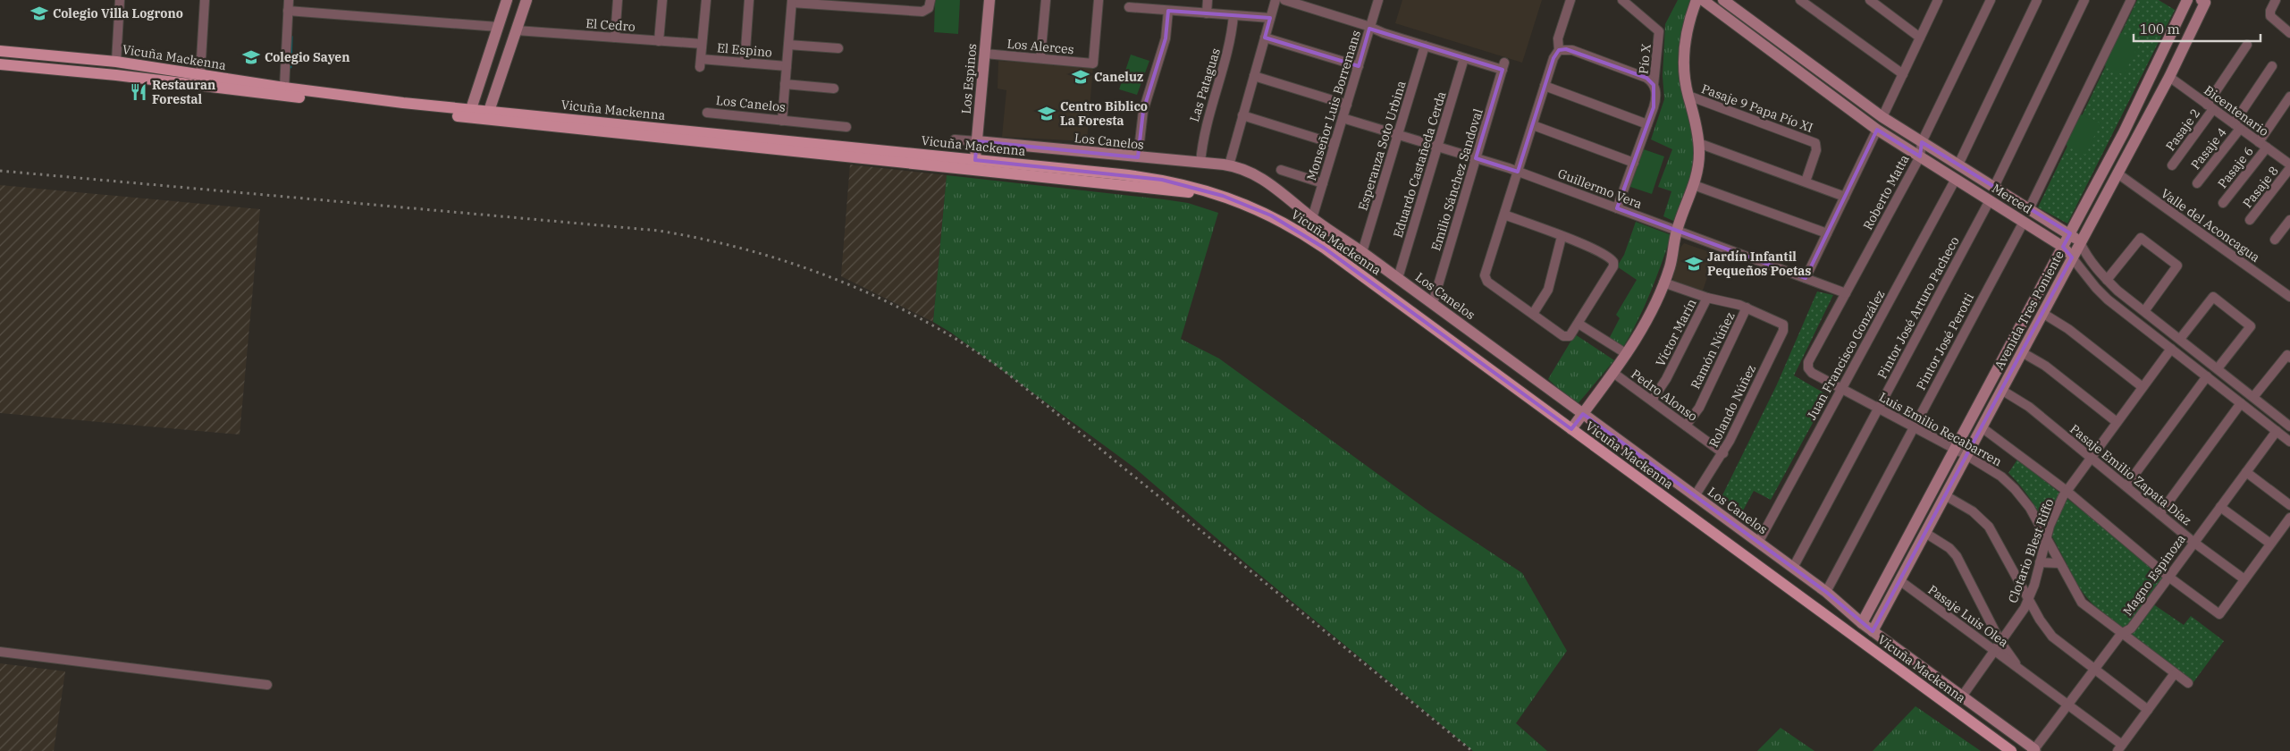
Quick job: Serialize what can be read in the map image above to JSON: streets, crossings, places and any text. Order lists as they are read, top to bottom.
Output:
{
  "streets": {
    "main road": ["Vicuña Mackenna"],
    "street": [
      "El Cedro",
      "Los Alerces",
      "El Espino",
      "Pío X",
      "Los Espinos",
      "Las Pataguas",
      "Los Canelos",
      "Monseñor Luis Borremans",
      "Pasaje 9 Papa Pío XI",
      "Bicentenario",
      "Pasaje 2",
      "Esperanza Soto Urbina",
      "Pasaje 4",
      "Eduardo Castañeda Cerda",
      "Pasaje 6",
      "Emilio Sánchez Sandoval",
      "Pasaje 8",
      "Guillermo Vera",
      "Roberto Matta",
      "Merced",
      "Valle del Aconcagua",
      "Pintor José Arturo Pacheco",
      "Avenida Tres Poniente",
      "Víctor Marín",
      "Pintor José Perotti",
      "Ramón Núñez",
      "Juan Francisco González",
      "Pedro Alonso",
      "Rolando Núñez",
      "Luis Emilio Recabarren",
      "Pasaje Emilio Zapata Díaz",
      "Clotario Blest Riffo",
      "Magno Espinoza",
      "Pasaje Luis Olea"
    ]
  },
  "crossings": [
    ["El Cedro", "El Espino"],
    ["Los Alerces", "Los Espinos"],
    ["Vicuña Mackenna", "Los Espinos"],
    ["Vicuña Mackenna", "Los Canelos"],
    ["Vicuña Mackenna", "Avenida Tres Poniente"],
    ["Vicuña Mackenna", "Clotario Blest Riffo"],
    ["Vicuña Mackenna", "Magno Espinoza"],
    ["Los Espinos", "Los Canelos"],
    ["Las Pataguas", "Los Canelos"],
    ["Los Canelos", "Monseñor Luis Borremans"],
    ["Los Canelos", "Esperanza Soto Urbina"],
    ["Los Canelos", "Eduardo Castañeda Cerda"],
    ["Los Canelos", "Emilio Sánchez Sandoval"],
    ["Los Canelos", "Pintor José Arturo Pacheco"],
    ["Los Canelos", "Avenida Tres Poniente"],
    ["Los Canelos", "Pintor José Perotti"],
    ["Los Canelos", "Juan Francisco González"],
    ["Los Canelos", "Rolando Núñez"],
    ["Monseñor Luis Borremans", "Guillermo Vera"],
    ["Bicentenario", "Pasaje 2"],
    ["Bicentenario", "Pasaje 4"],
    ["Bicentenario", "Pasaje 6"],
    ["Bicentenario", "Pasaje 8"],
    ["Bicentenario", "Avenida Tres Poniente"],
    ["Esperanza Soto Urbina", "Guillermo Vera"],
    ["Eduardo Castañeda Cerda", "Emilio Sánchez Sandoval"],
    ["Eduardo Castañeda Cerda", "Guillermo Vera"],
    ["Emilio Sánchez Sandoval", "Guillermo Vera"],
    ["Guillermo Vera", "Roberto Matta"],
    ["Roberto Matta", "Merced"],
    ["Roberto Matta", "Luis Emilio Recabarren"],
    ["Merced", "Pintor José Arturo Pacheco"],
    ["Merced", "Avenida Tres Poniente"],
    ["Merced", "Pintor José Perotti"],
    ["Merced", "Juan Francisco González"],
    ["Merced", "Clotario Blest Riffo"],
    ["Merced", "Magno Espinoza"],
    ["Valle del Aconcagua", "Avenida Tres Poniente"],
    ["Pintor José Arturo Pacheco", "Luis Emilio Recabarren"],
    ["Avenida Tres Poniente", "Luis Emilio Recabarren"],
    ["Avenida Tres Poniente", "Pasaje Emilio Zapata Díaz"],
    ["Avenida Tres Poniente", "Pasaje Luis Olea"],
    ["Víctor Marín", "Pedro Alonso"],
    ["Pintor José Perotti", "Luis Emilio Recabarren"],
    ["Ramón Núñez", "Pedro Alonso"],
    ["Ramón Núñez", "Rolando Núñez"],
    ["Juan Francisco González", "Luis Emilio Recabarren"],
    ["Pedro Alonso", "Rolando Núñez"],
    ["Luis Emilio Recabarren", "Clotario Blest Riffo"],
    ["Luis Emilio Recabarren", "Magno Espinoza"],
    ["Pasaje Emilio Zapata Díaz", "Clotario Blest Riffo"],
    ["Pasaje Emilio Zapata Díaz", "Magno Espinoza"],
    ["Clotario Blest Riffo", "Pasaje Luis Olea"],
    ["Magno Espinoza", "Pasaje Luis Olea"]
  ],
  "places": {
    "school or university": [
      "Colegio Villa Logrono",
      "Colegio Sayen",
      "Caneluz",
      "Centro Biblico La Foresta",
      "Jardín Infantil Pequeños Poetas"
    ],
    "restaurant": ["Restauran Forestal"]
  },
  "scale_bar": "100 m"
}
